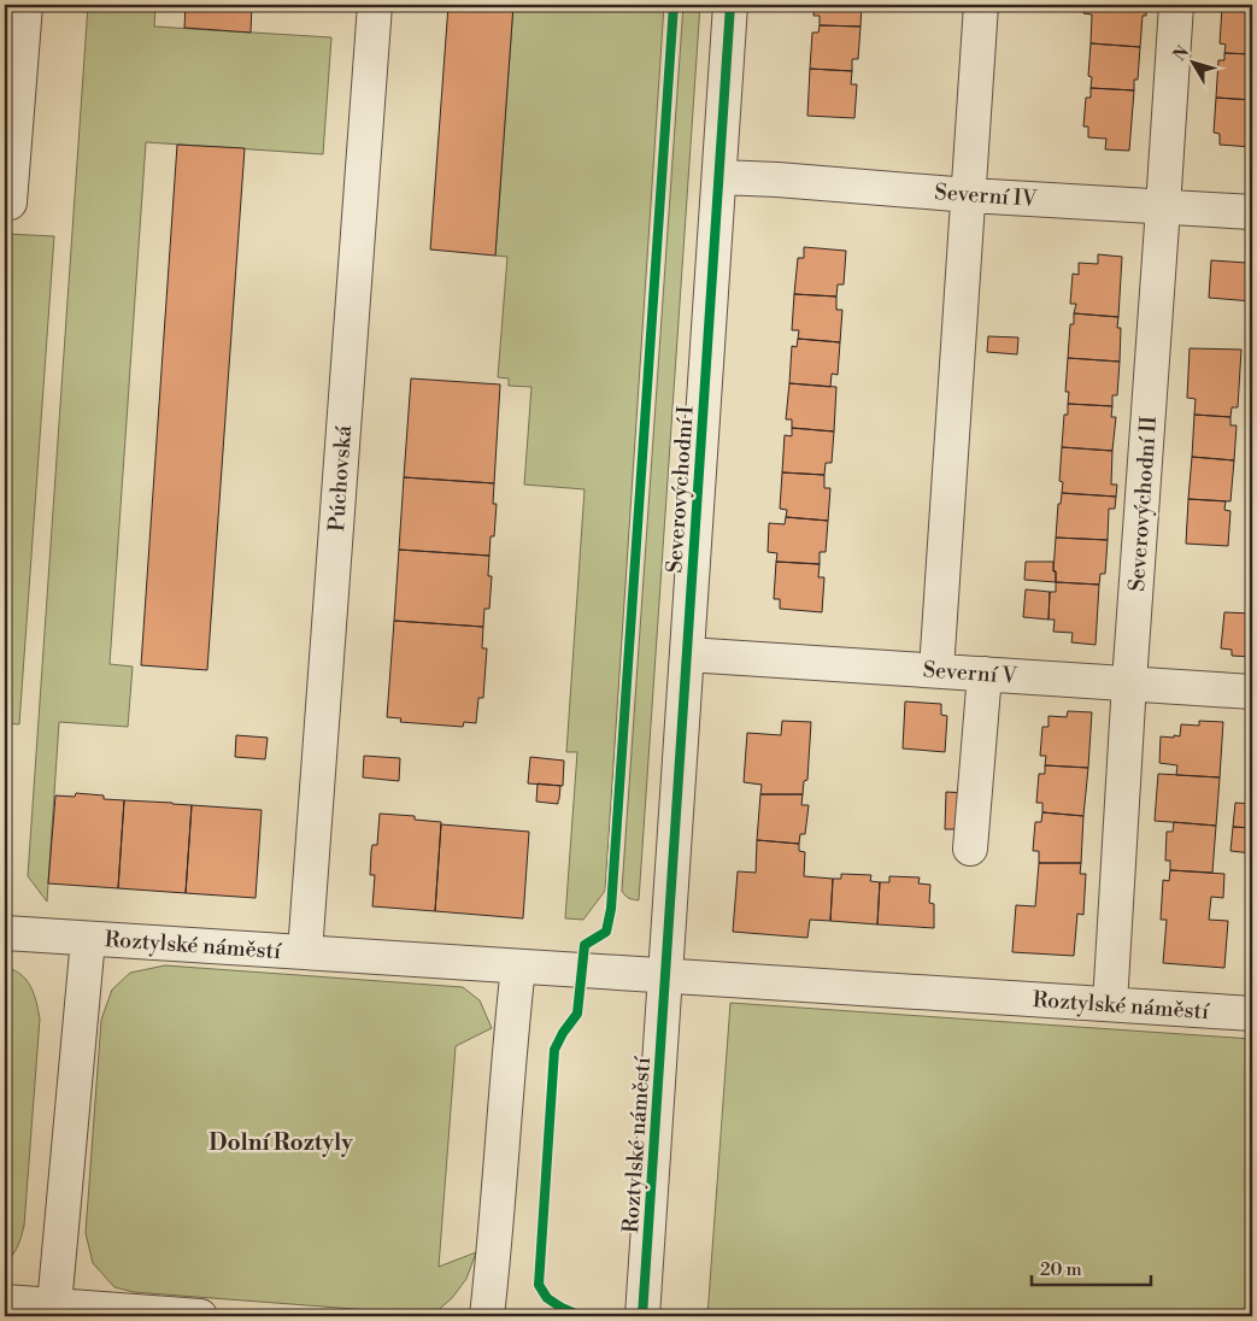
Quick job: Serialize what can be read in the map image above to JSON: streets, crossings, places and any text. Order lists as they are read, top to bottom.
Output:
{
  "streets": {
    "street": [
      "Severní IV",
      "Púchovská",
      "Severovýchodní I",
      "Severovýchodní II",
      "Severní V",
      "Roztylské náměstí"
    ]
  },
  "crossings": [
    ["Severní IV", "Severovýchodní I"],
    ["Severní IV", "Severovýchodní II"],
    ["Púchovská", "Roztylské náměstí"],
    ["Severovýchodní I", "Severní V"],
    ["Severovýchodní I", "Roztylské náměstí"],
    ["Severovýchodní II", "Severní V"],
    ["Severovýchodní II", "Roztylské náměstí"]
  ],
  "districts": ["Dolní Roztyly"],
  "scale_bar": "20 m",
  "north": "top left"
}
